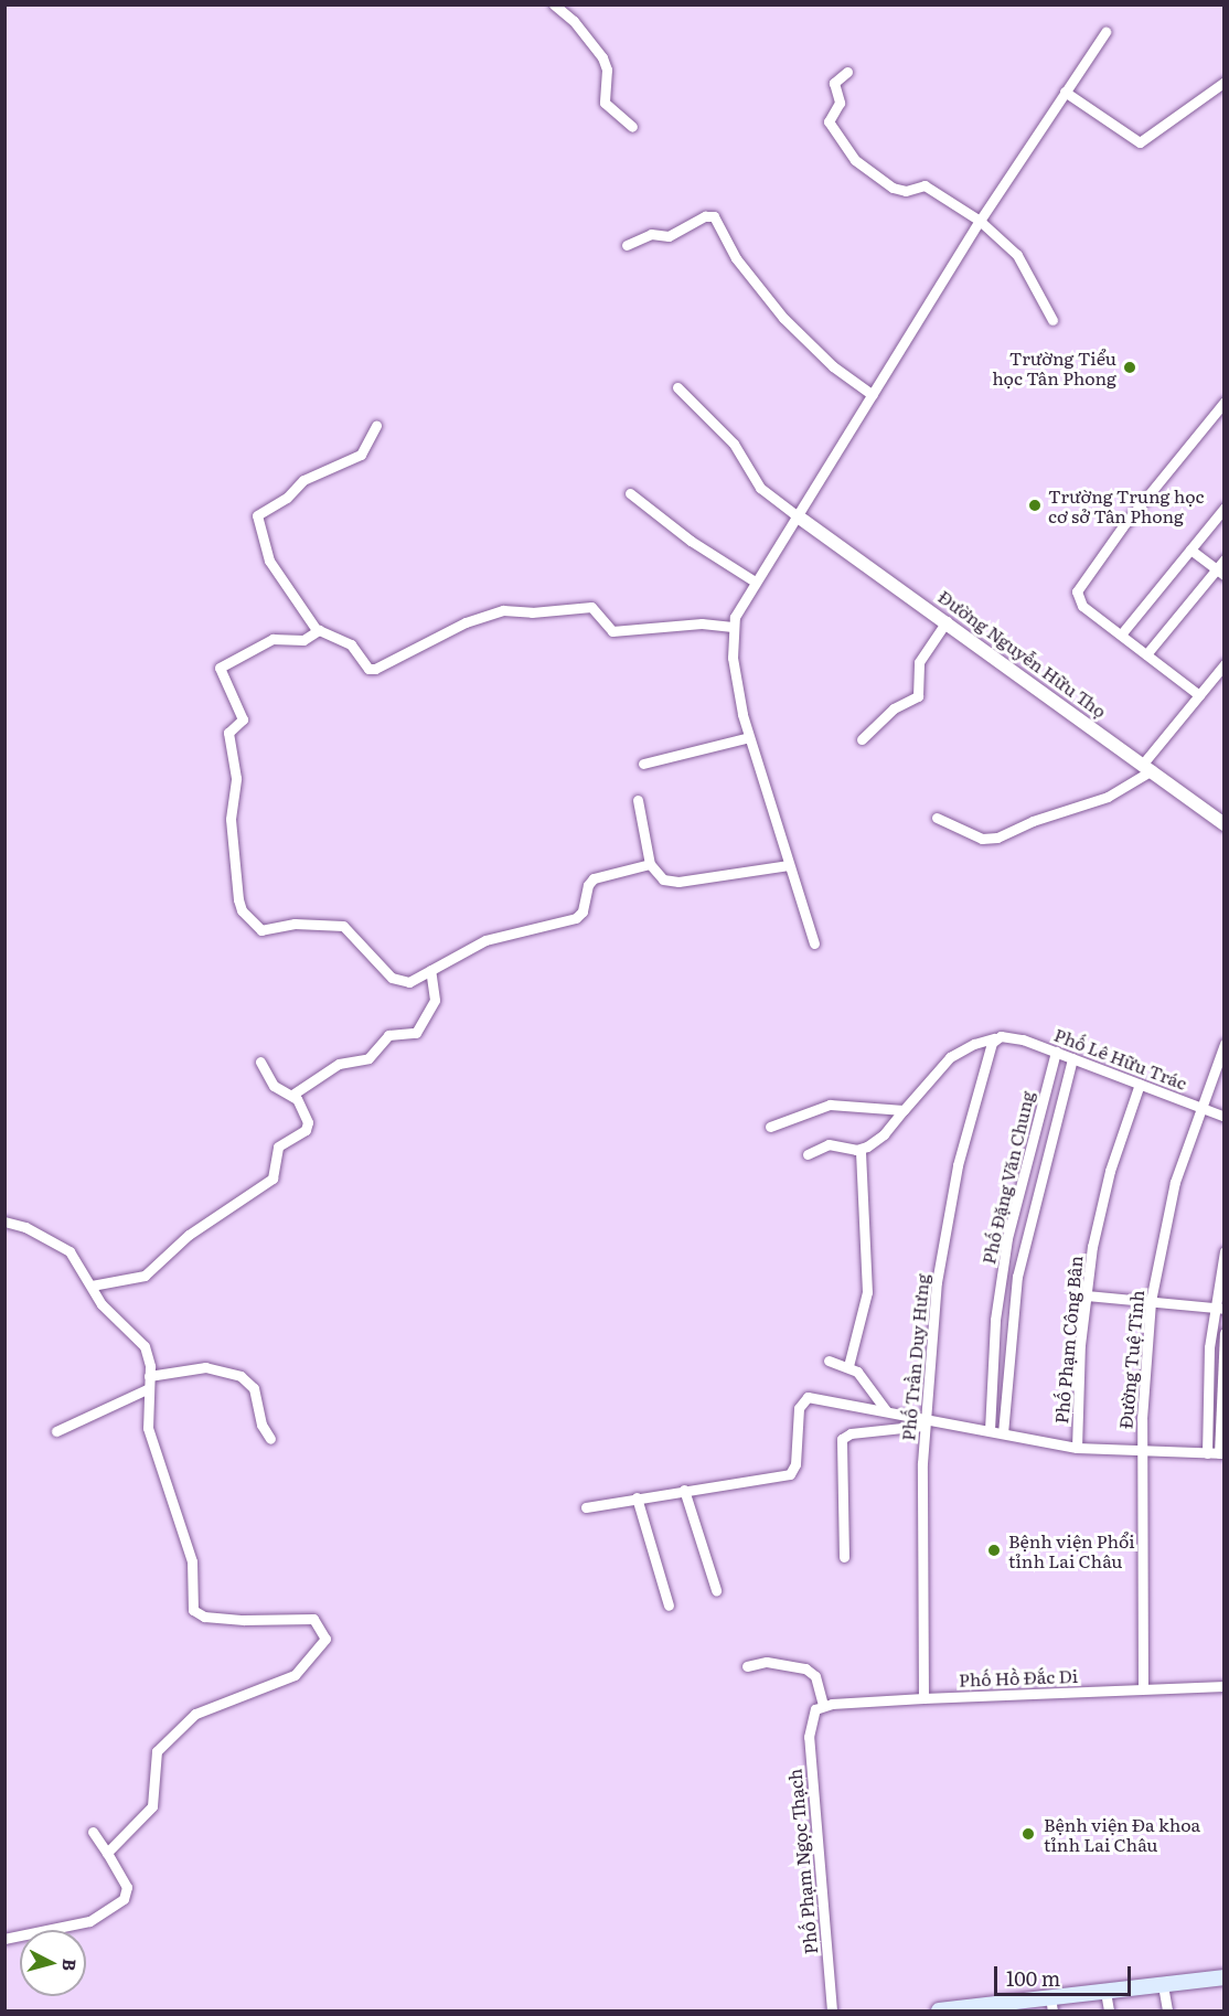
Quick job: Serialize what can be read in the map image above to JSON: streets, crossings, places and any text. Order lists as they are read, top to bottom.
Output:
{
  "streets": {
    "street": [
      "Đường Nguyễn Hữu Thọ",
      "Phố Lê Hữu Trác",
      "Phố Đặng Văn Chung",
      "Phố Phạm Công Bân",
      "Phố Trần Duy Hưng",
      "Đường Tuệ Tĩnh",
      "Phố Hồ Đắc Di",
      "Phố Phạm Ngọc Thạch"
    ]
  },
  "crossings": [
    ["Phố Lê Hữu Trác", "Phố Đặng Văn Chung"],
    ["Phố Lê Hữu Trác", "Phố Phạm Công Bân"],
    ["Phố Lê Hữu Trác", "Phố Trần Duy Hưng"],
    ["Phố Lê Hữu Trác", "Đường Tuệ Tĩnh"],
    ["Phố Trần Duy Hưng", "Phố Hồ Đắc Di"],
    ["Đường Tuệ Tĩnh", "Phố Hồ Đắc Di"],
    ["Phố Hồ Đắc Di", "Phố Phạm Ngọc Thạch"]
  ],
  "places": [
    "Trường Tiểu học Tân Phong",
    "Trường Trung học cơ sở Tân Phong",
    "Bệnh viện Phổi tỉnh Lai Châu",
    "Bệnh viện Đa khoa tỉnh Lai Châu"
  ],
  "scale_bar": "100 m",
  "north": "right"
}
